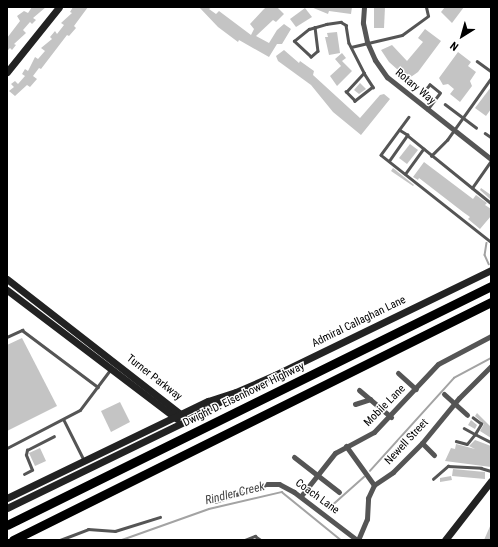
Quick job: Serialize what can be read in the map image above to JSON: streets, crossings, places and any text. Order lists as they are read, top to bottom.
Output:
{
  "streets": {
    "highway": ["Dwight D. Eisenhower Highway"],
    "main road": ["Admiral Callaghan Lane", "Turner Parkway"],
    "street": [
      "Rotary Way",
      "Mobile Lane",
      "Newell Street",
      "Coach Lane"
    ]
  },
  "crossings": [
    ["Admiral Callaghan Lane", "Turner Parkway"],
    ["Mobile Lane", "Coach Lane"]
  ],
  "water": ["Rindler Creek"],
  "north": "bottom left"
}
